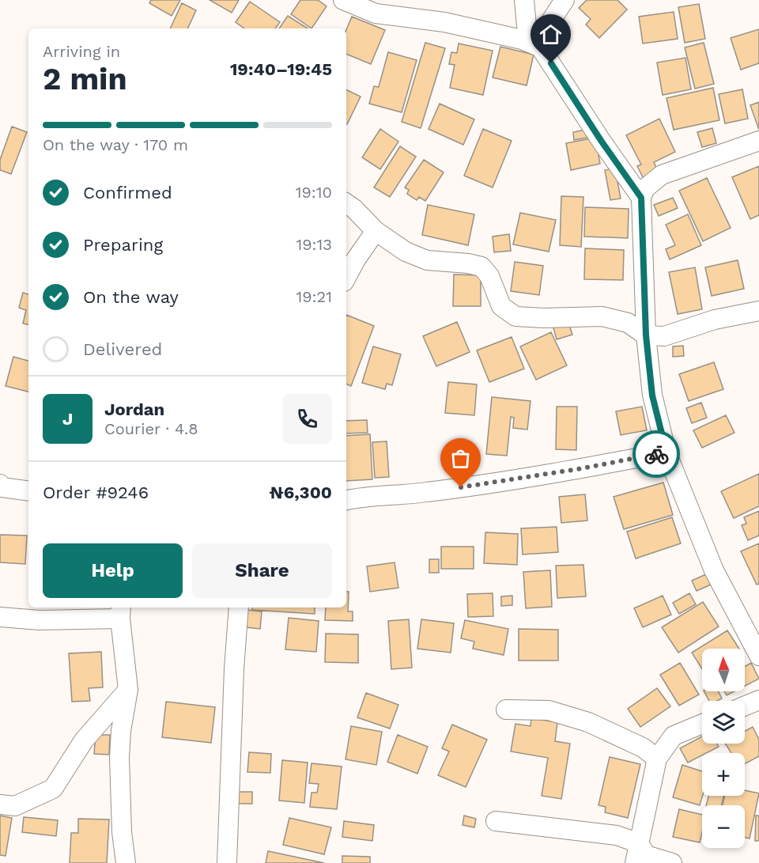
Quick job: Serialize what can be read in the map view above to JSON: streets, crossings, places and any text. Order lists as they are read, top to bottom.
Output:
{
  "north": "top",
  "page": {
    "heading": ["2 min", "Arriving in", "19:40–19:45"],
    "panel": [
      "Jordan",
      "Courier · 4.8",
      "Order #9246",
      "₦6,300"
    ],
    "bar": "On the way · 170 m",
    "list": [
      ["Confirmed", "19:10"],
      ["Preparing", "19:13"],
      ["On the way", "19:21"],
      "Delivered"
    ],
    "round": "J",
    "buttons": ["Help", "Share"],
    "map_buttons": ["+", "−"]
  }
}
